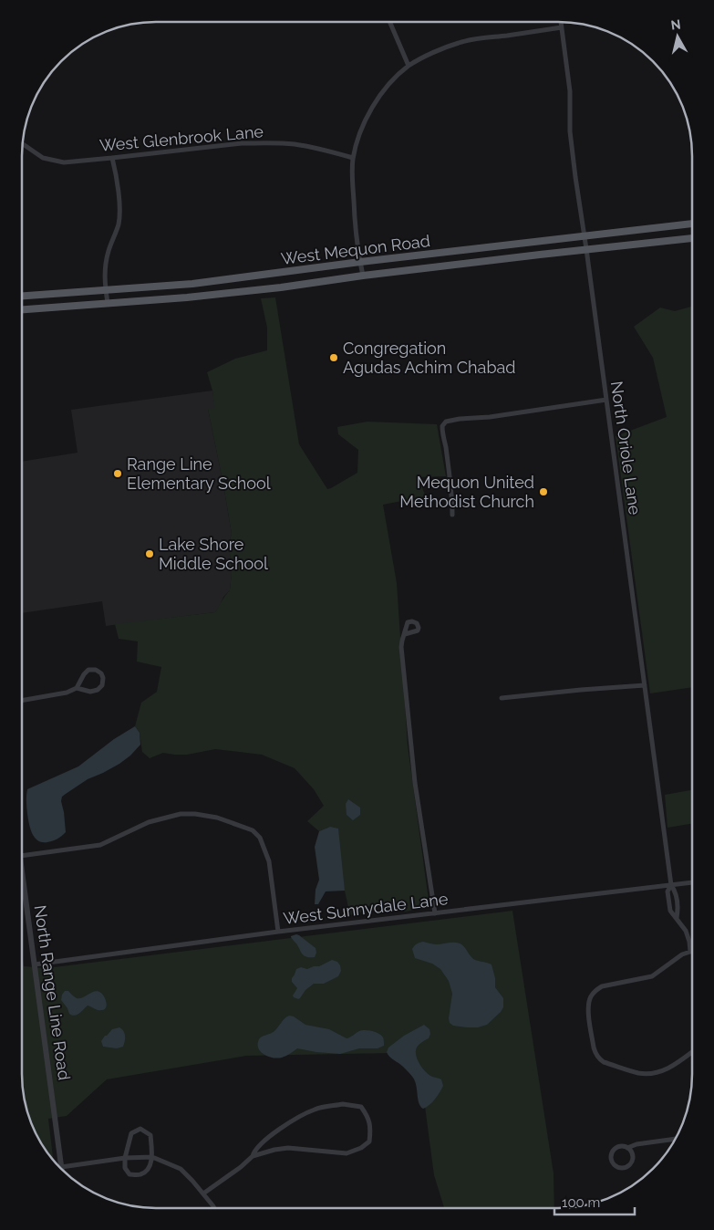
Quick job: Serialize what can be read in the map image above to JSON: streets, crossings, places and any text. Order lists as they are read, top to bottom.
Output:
{
  "streets": {
    "main road": ["West Mequon Road"],
    "street": [
      "West Glenbrook Lane",
      "North Oriole Lane",
      "West Sunnydale Lane",
      "North Range Line Road"
    ]
  },
  "crossings": [
    ["West Mequon Road", "North Oriole Lane"],
    ["North Oriole Lane", "West Sunnydale Lane"],
    ["West Sunnydale Lane", "North Range Line Road"]
  ],
  "places": [
    "Congregation Agudas Achim Chabad",
    "Range Line Elementary School",
    "Mequon United Methodist Church",
    "Lake Shore Middle School"
  ],
  "scale_bar": "100 m",
  "north": "top"
}
